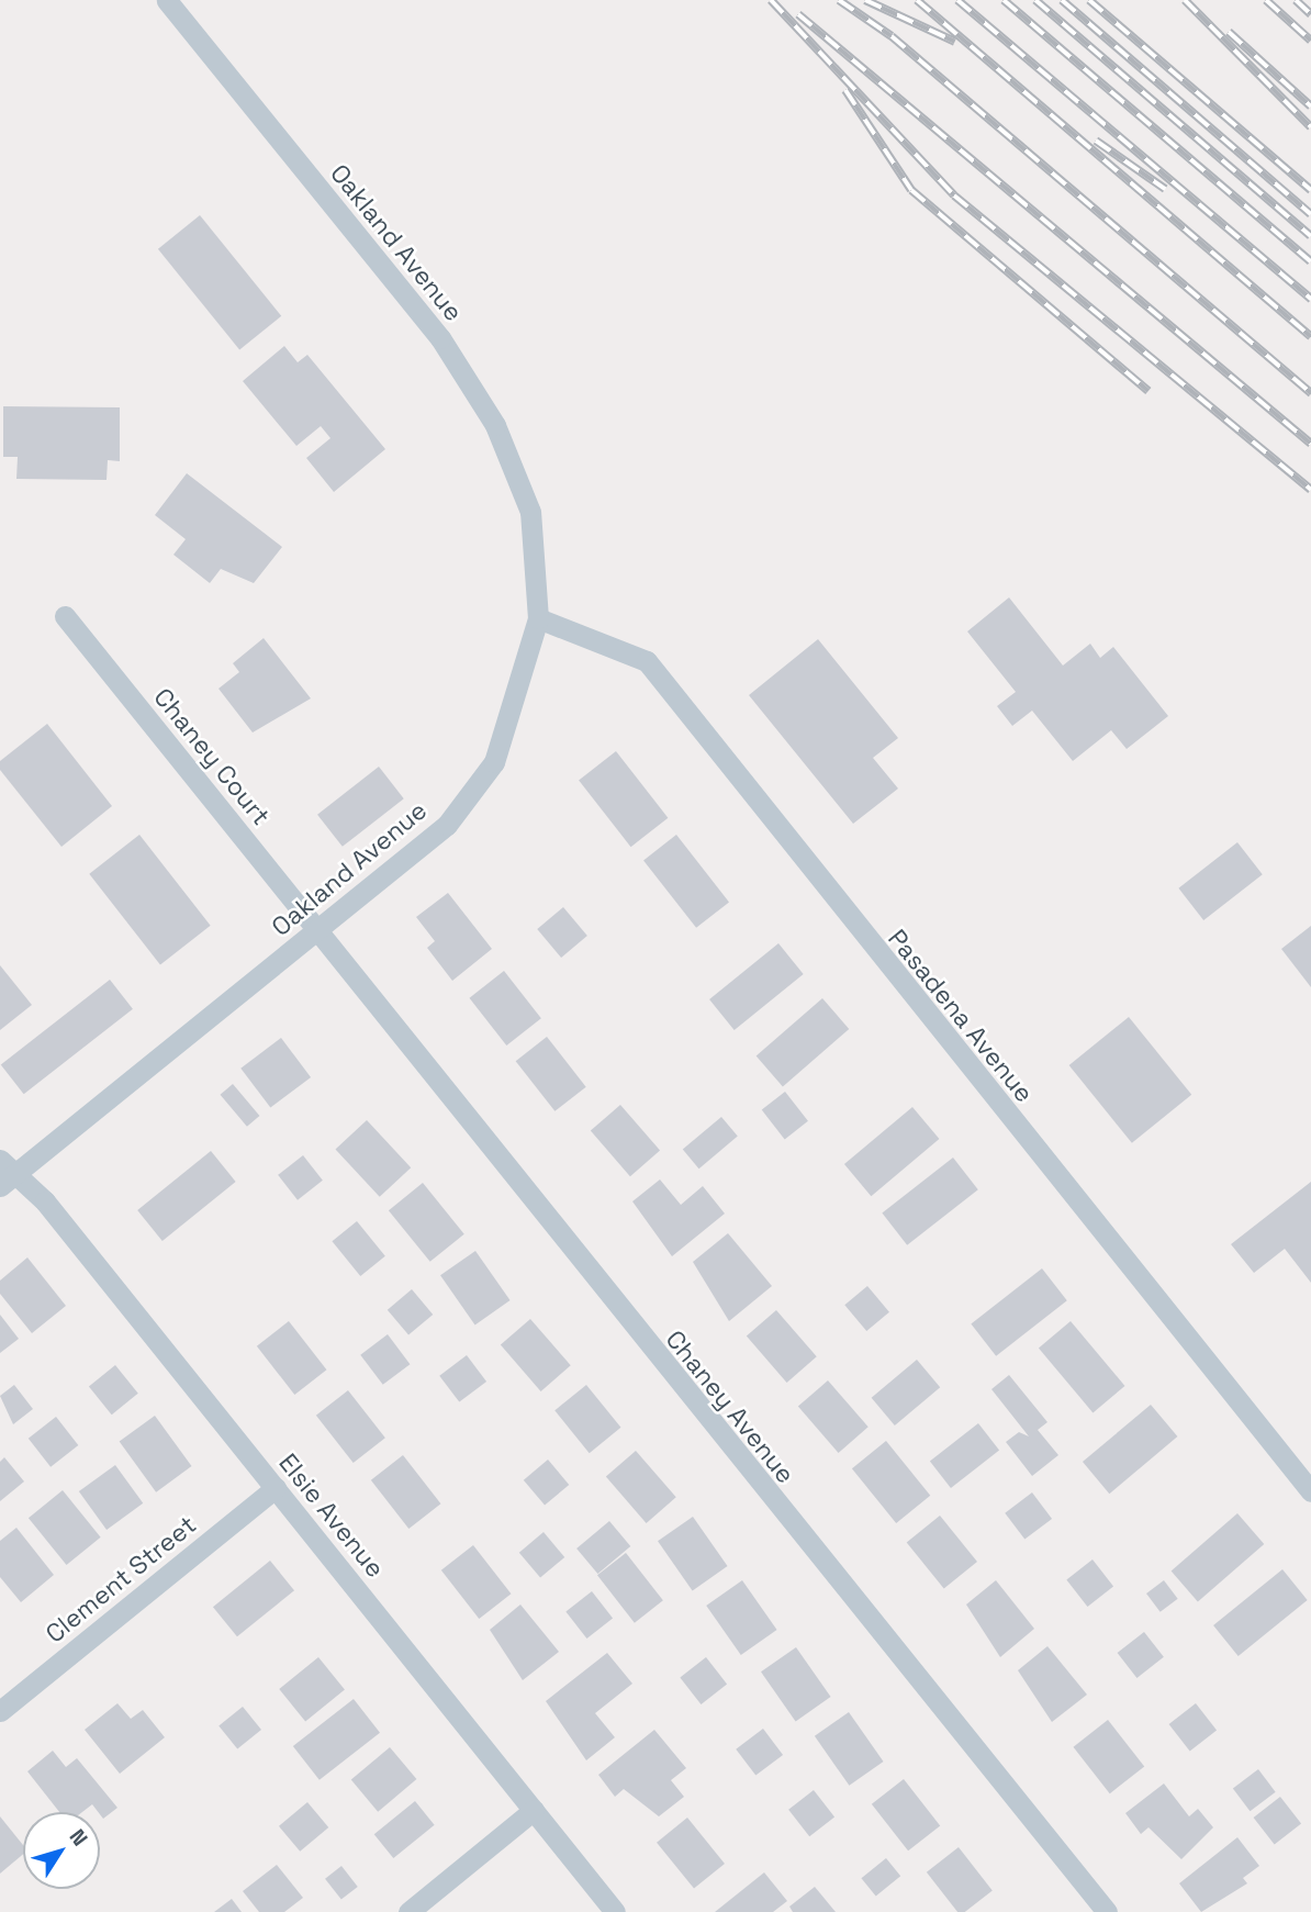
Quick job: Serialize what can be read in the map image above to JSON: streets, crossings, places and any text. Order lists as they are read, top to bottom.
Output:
{
  "streets": {
    "street": [
      "Oakland Avenue",
      "Chaney Court",
      "Pasadena Avenue",
      "Chaney Avenue",
      "Elsie Avenue",
      "Clement Street"
    ]
  },
  "crossings": [
    ["Oakland Avenue", "Chaney Court"],
    ["Oakland Avenue", "Pasadena Avenue"],
    ["Oakland Avenue", "Chaney Avenue"],
    ["Oakland Avenue", "Elsie Avenue"],
    ["Chaney Court", "Chaney Avenue"],
    ["Elsie Avenue", "Clement Street"]
  ],
  "north": "top right"
}
